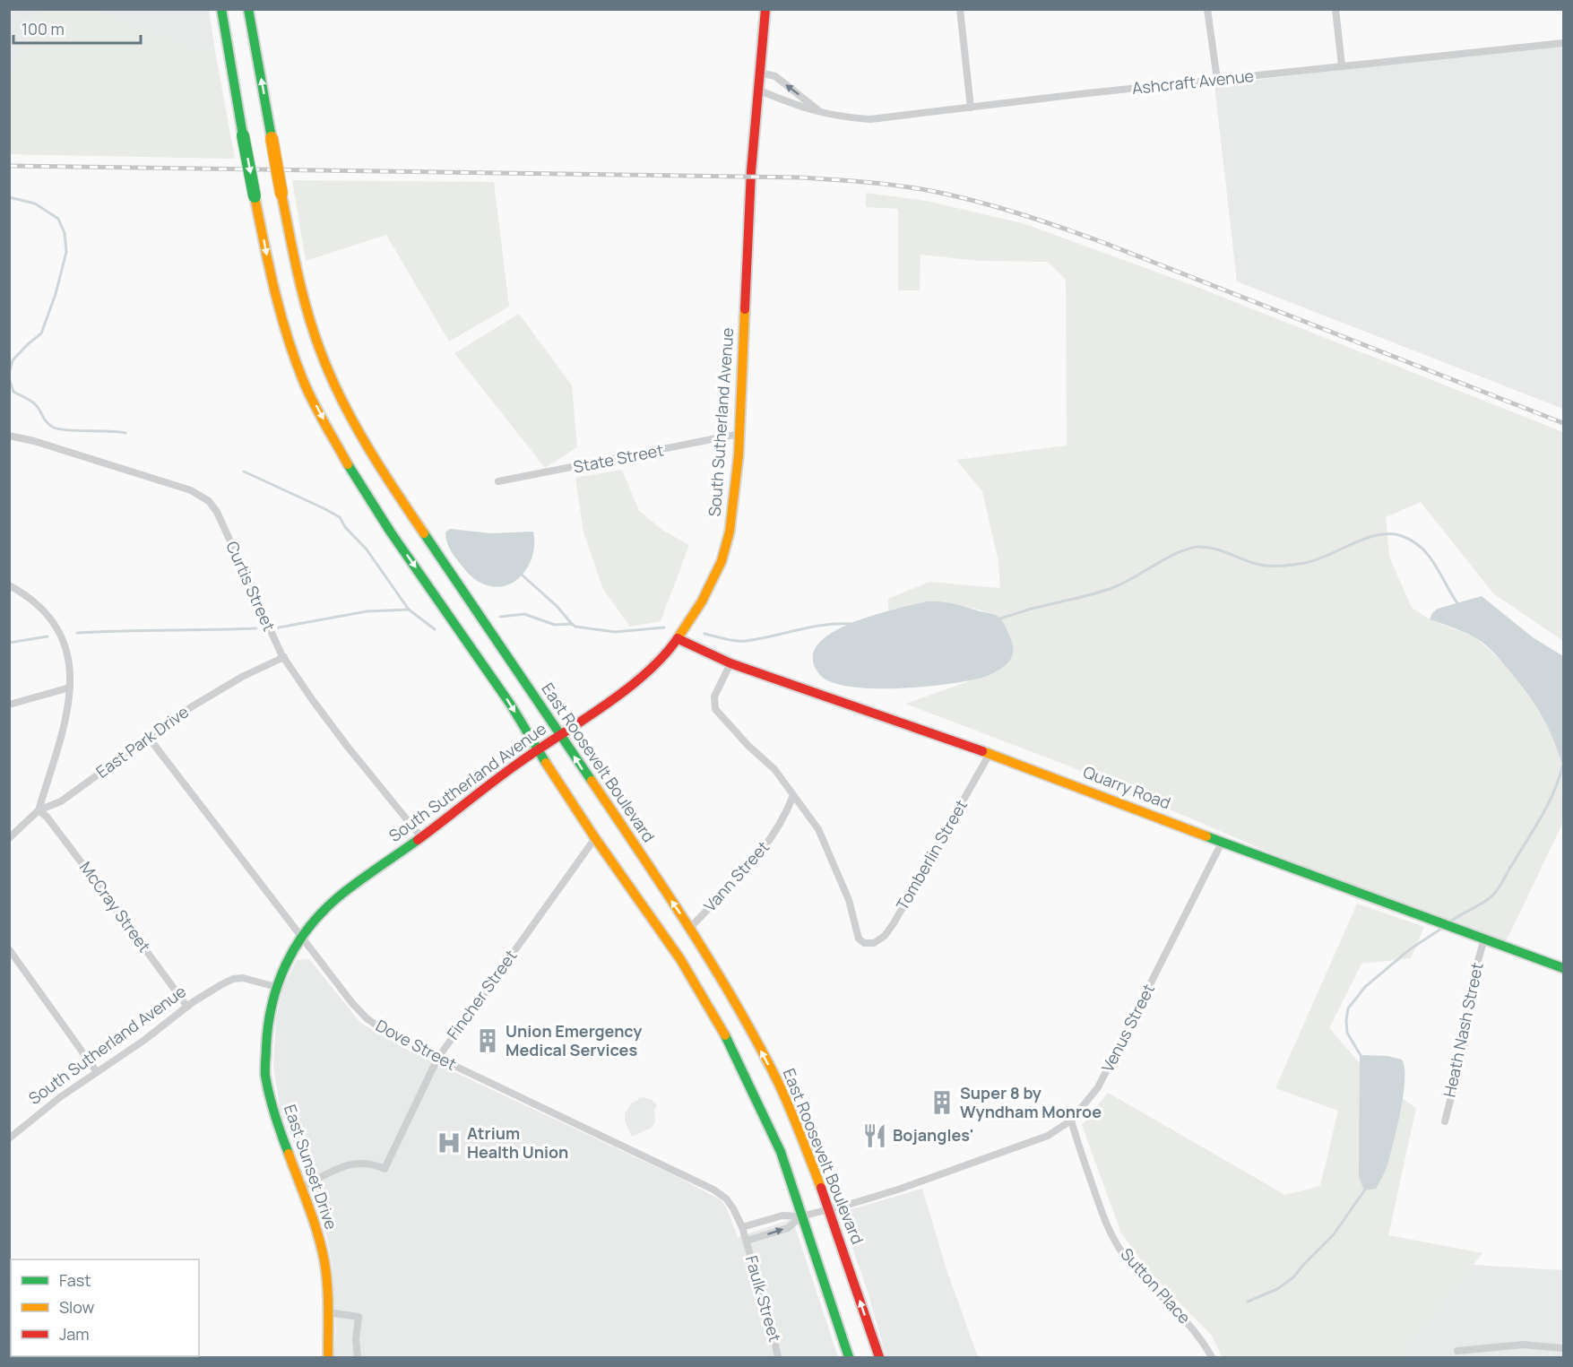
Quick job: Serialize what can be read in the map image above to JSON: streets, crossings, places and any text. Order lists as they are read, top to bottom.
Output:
{
  "streets": {
    "main road": [
      "South Sutherland Avenue",
      "East Roosevelt Boulevard",
      "Quarry Road",
      "East Sunset Drive"
    ],
    "street": [
      "Ashcraft Avenue",
      "State Street",
      "Curtis Street",
      "East Park Drive",
      "Tomberlin Street",
      "Vann Street",
      "McCray Street",
      "Fincher Street",
      "Venus Street",
      "Heath Nash Street",
      "Dove Street",
      "Sutton Place",
      "Faulk Street"
    ]
  },
  "crossings": [
    ["Ashcraft Avenue", "South Sutherland Avenue"],
    ["South Sutherland Avenue", "State Street"],
    ["South Sutherland Avenue", "Curtis Street"],
    ["South Sutherland Avenue", "East Roosevelt Boulevard"],
    ["South Sutherland Avenue", "Quarry Road"],
    ["South Sutherland Avenue", "McCray Street"],
    ["South Sutherland Avenue", "Dove Street"],
    ["South Sutherland Avenue", "East Sunset Drive"],
    ["Curtis Street", "East Park Drive"],
    ["East Park Drive", "McCray Street"],
    ["East Park Drive", "Dove Street"],
    ["East Roosevelt Boulevard", "Vann Street"],
    ["East Roosevelt Boulevard", "Venus Street"],
    ["Quarry Road", "Tomberlin Street"],
    ["Quarry Road", "Venus Street"],
    ["Quarry Road", "Heath Nash Street"],
    ["Tomberlin Street", "Vann Street"],
    ["Fincher Street", "Dove Street"],
    ["Fincher Street", "East Sunset Drive"],
    ["Venus Street", "Sutton Place"],
    ["Dove Street", "Faulk Street"]
  ],
  "places": {
    "building": ["Union Emergency Medical Services", "Super 8 by Wyndham Monroe"],
    "restaurant": ["Bojangles'"],
    "hospital": ["Atrium Health Union"]
  },
  "legend": ["Fast", "Slow", "Jam"],
  "scale_bar": "100 m"
}
